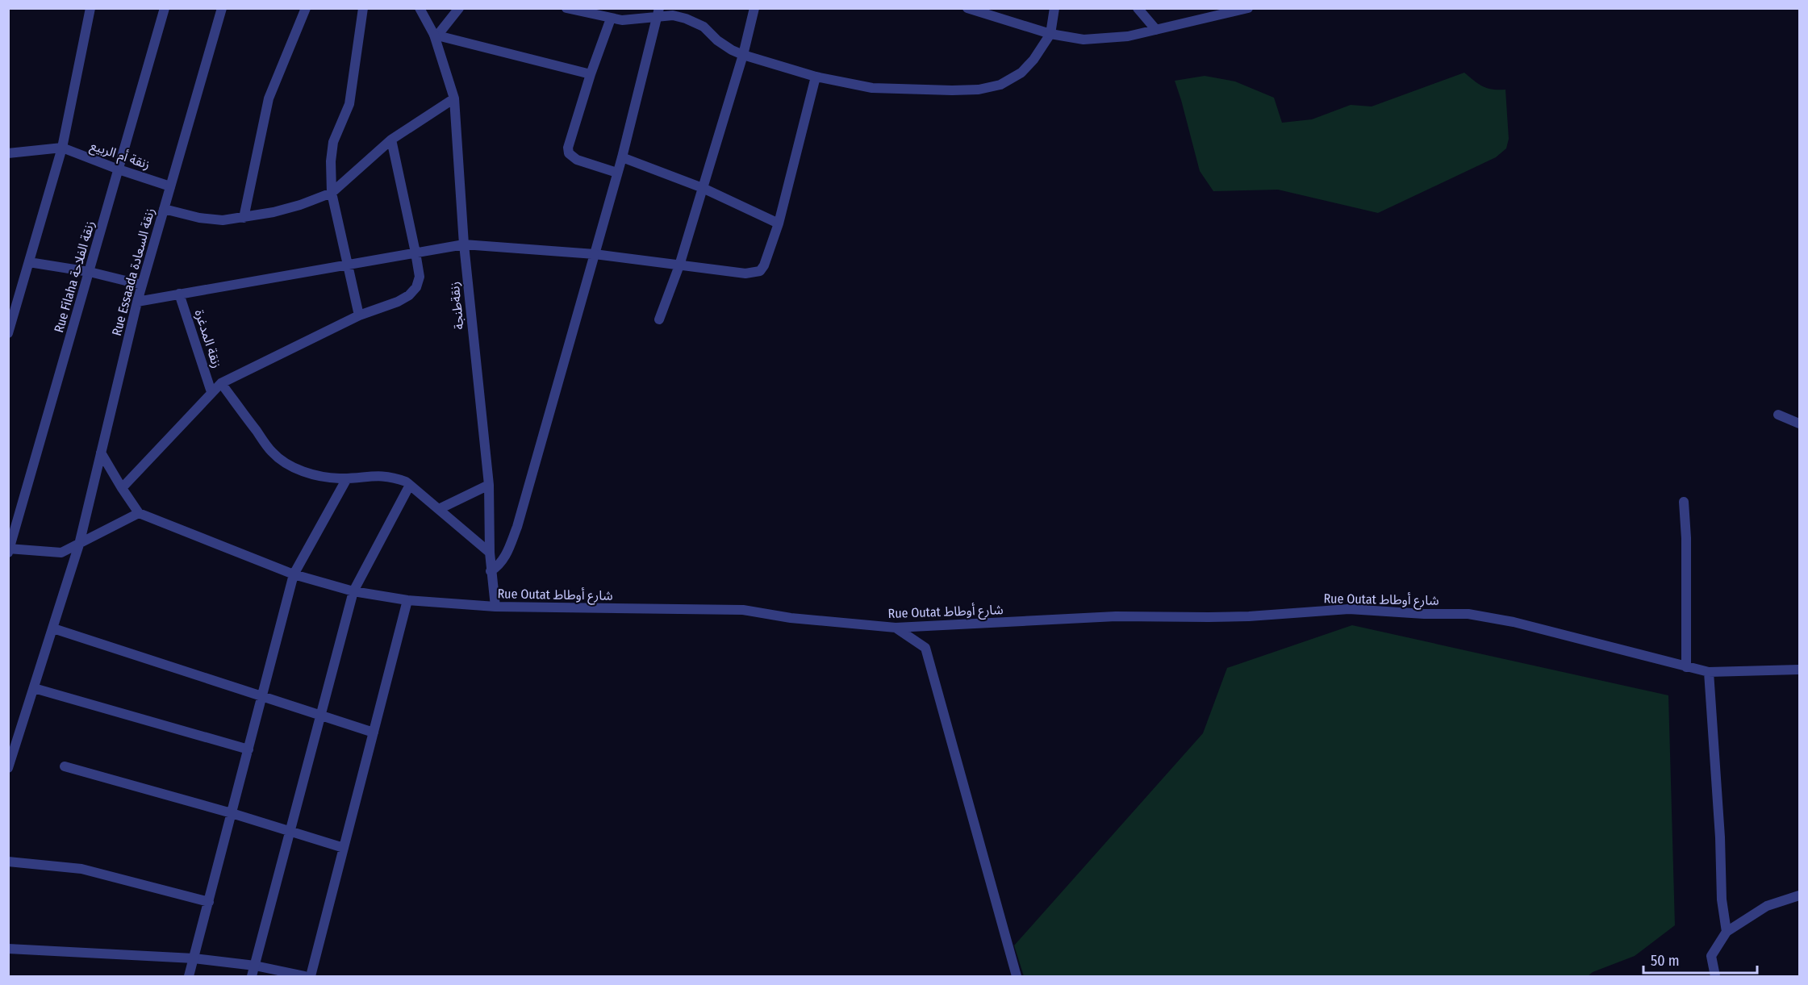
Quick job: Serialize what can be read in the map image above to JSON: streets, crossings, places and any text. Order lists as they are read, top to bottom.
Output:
{
  "streets": {
    "street": [
      "زنقة أم الربيع",
      "Rue Essaada زنقة السعادة",
      "Rue Filaha زنقة الفلاحة",
      "زنقةطنجة",
      "زنقة المدغرة",
      "Rue Outat شارع أوطاط"
    ]
  },
  "crossings": [
    ["زنقة أم الربيع", "Rue Essaada زنقة السعادة"],
    ["زنقة أم الربيع", "Rue Filaha زنقة الفلاحة"],
    ["زنقةطنجة", "Rue Outat شارع أوطاط"]
  ],
  "scale_bar": "50 m"
}
